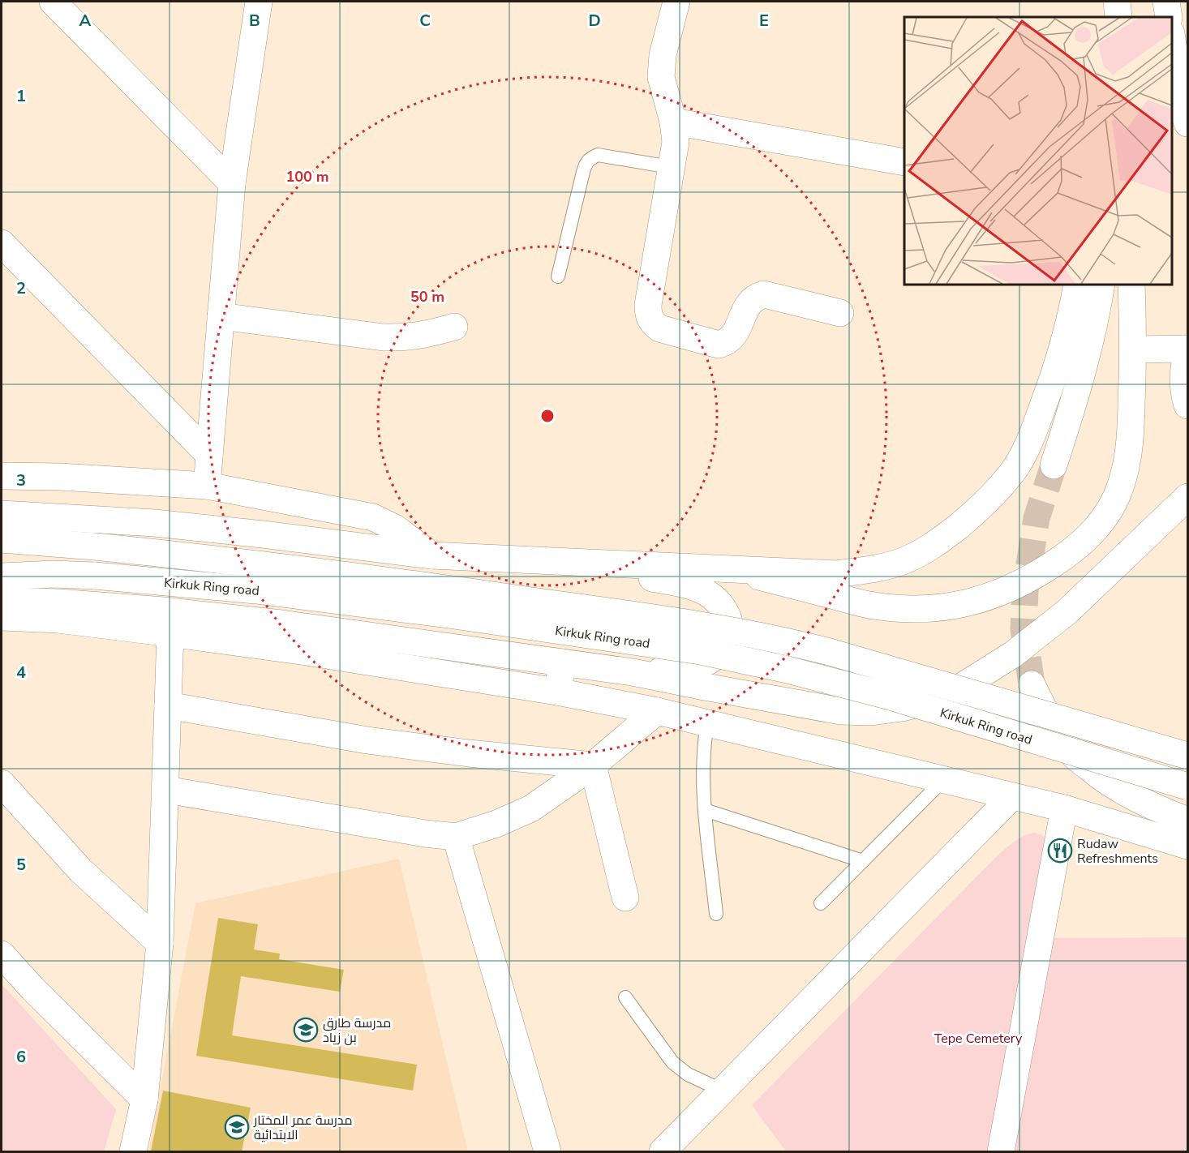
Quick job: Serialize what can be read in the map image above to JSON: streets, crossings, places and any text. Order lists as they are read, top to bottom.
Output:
{
  "streets": {
    "main road": ["Kirkuk Ring road"]
  },
  "parks": ["Tepe Cemetery"],
  "places": {
    "restaurant": ["Rudaw Refreshments"],
    "school or university": ["مدرسة طارق بن زياد", "مدرسة عمر المختار الابتدائية"]
  },
  "grid": {
    "columns": [
      "A",
      "B",
      "C",
      "D",
      "E"
    ],
    "rows": [
      "1",
      "2",
      "3",
      "4",
      "5",
      "6"
    ]
  },
  "rings": ["100 m", "50 m"]
}
